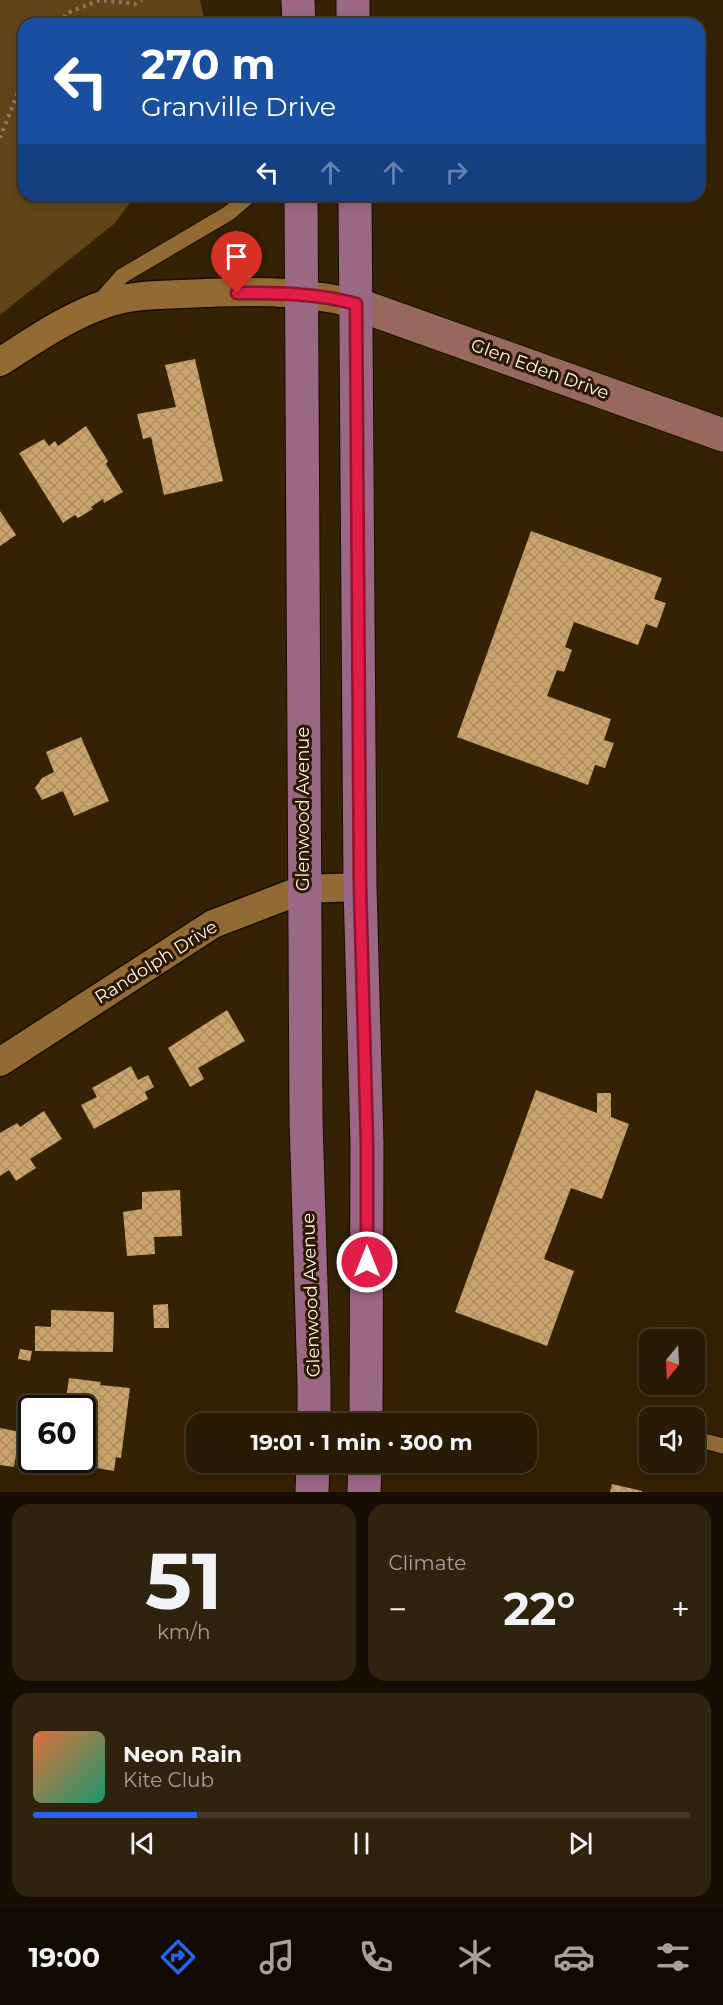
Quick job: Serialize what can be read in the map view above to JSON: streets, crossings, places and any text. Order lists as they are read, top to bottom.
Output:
{
  "streets": {
    "main road": ["Glen Eden Drive", "Glenwood Avenue"],
    "street": ["Randolph Drive"]
  },
  "crossings": [
    ["Glenwood Avenue", "Randolph Drive"]
  ],
  "north": "bottom",
  "page": {
    "turn": ["270 m", "Granville Drive"],
    "limit": "60",
    "trip": "19:01 · 1 min · 300 m",
    "tile": [
      ["51", "km/h"],
      "Climate"
    ],
    "heat": ["−", "22°", "+"],
    "song": ["Neon Rain", "Kite Club"],
    "tabs": "19:00"
  }
}
